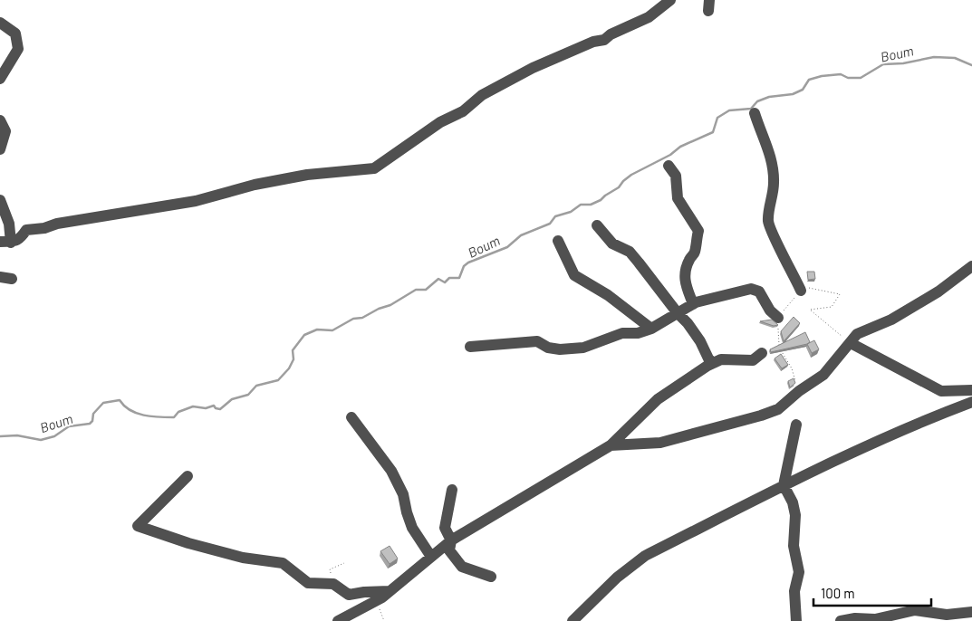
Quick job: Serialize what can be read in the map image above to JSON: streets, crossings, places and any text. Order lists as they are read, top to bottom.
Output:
{
  "water": ["Boum"],
  "scale_bar": "100 m"
}
